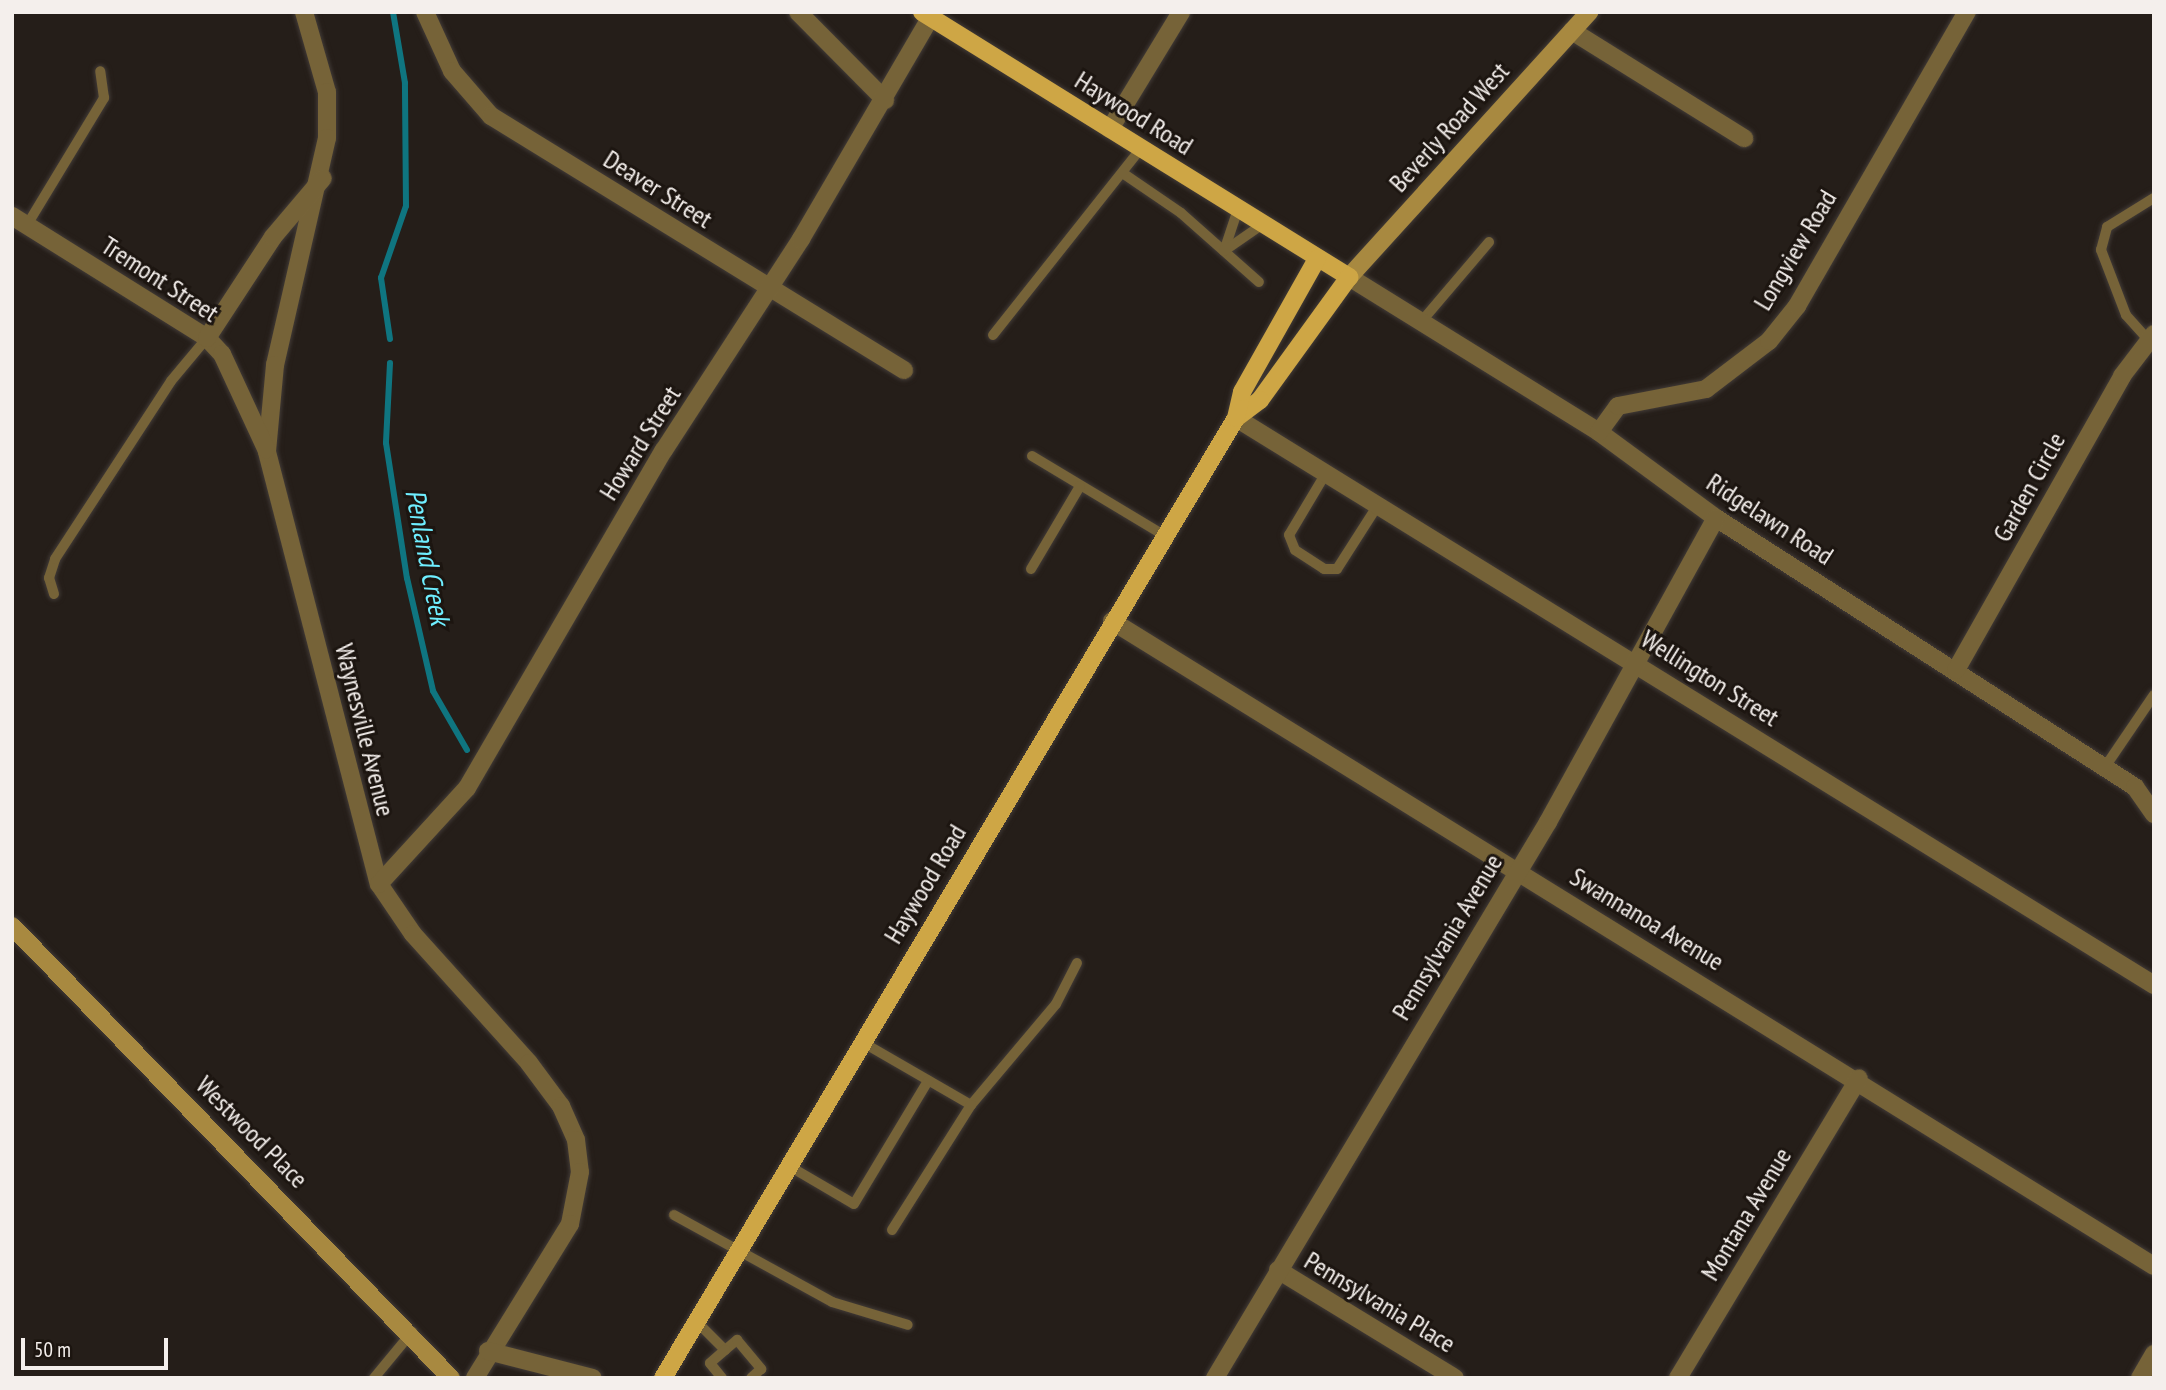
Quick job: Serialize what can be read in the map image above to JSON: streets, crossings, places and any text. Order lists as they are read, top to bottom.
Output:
{
  "streets": {
    "main road": ["Haywood Road"],
    "street": [
      "Beverly Road West",
      "Deaver Street",
      "Longview Road",
      "Tremont Street",
      "Howard Street",
      "Garden Circle",
      "Ridgelawn Road",
      "Wellington Street",
      "Waynesville Avenue",
      "Swannanoa Avenue",
      "Pennsylvania Avenue",
      "Westwood Place",
      "Montana Avenue",
      "Pennsylvania Place"
    ]
  },
  "crossings": [
    ["Haywood Road", "Beverly Road West"],
    ["Haywood Road", "Howard Street"],
    ["Haywood Road", "Ridgelawn Road"],
    ["Haywood Road", "Wellington Street"],
    ["Haywood Road", "Swannanoa Avenue"],
    ["Beverly Road West", "Ridgelawn Road"],
    ["Deaver Street", "Howard Street"],
    ["Longview Road", "Ridgelawn Road"],
    ["Tremont Street", "Waynesville Avenue"],
    ["Howard Street", "Waynesville Avenue"],
    ["Garden Circle", "Ridgelawn Road"],
    ["Ridgelawn Road", "Pennsylvania Avenue"],
    ["Wellington Street", "Pennsylvania Avenue"],
    ["Swannanoa Avenue", "Pennsylvania Avenue"],
    ["Swannanoa Avenue", "Montana Avenue"],
    ["Pennsylvania Avenue", "Pennsylvania Place"]
  ],
  "water": ["Penland Creek"],
  "scale_bar": "50 m"
}
